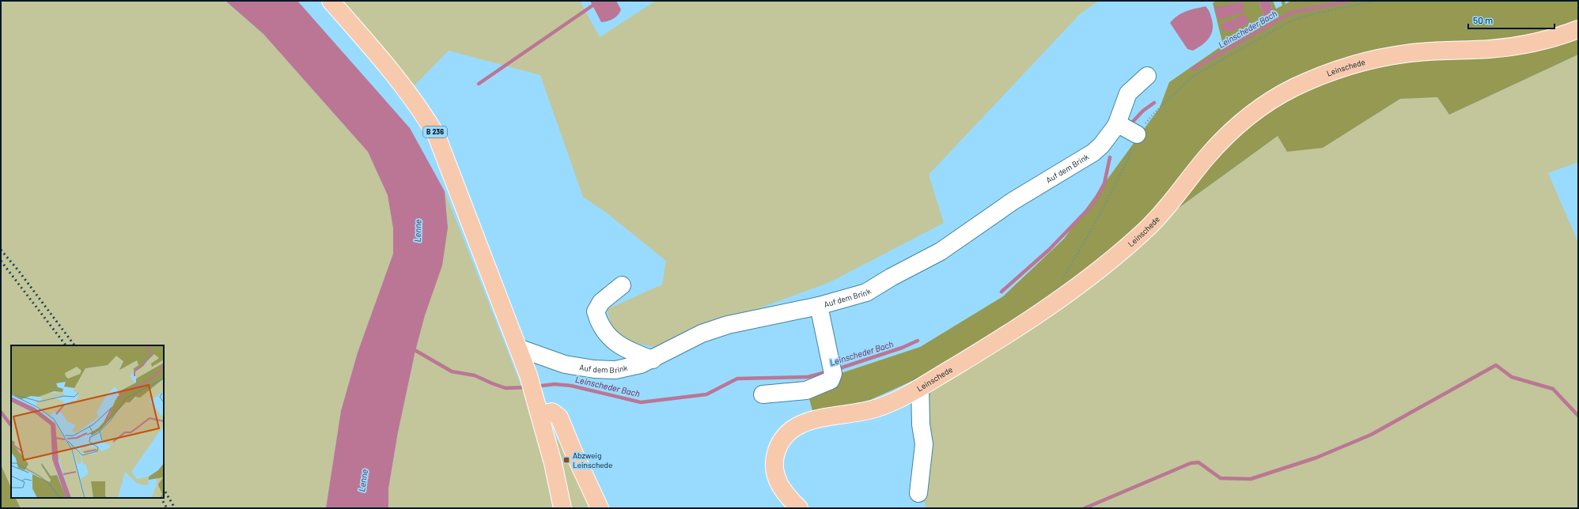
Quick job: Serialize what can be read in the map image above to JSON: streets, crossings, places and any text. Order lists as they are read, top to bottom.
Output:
{
  "streets": {
    "main road": ["Leinschede", "B 236"],
    "street": ["Auf dem Brink"]
  },
  "crossings": [
    ["B 236", "Auf dem Brink"]
  ],
  "water": ["Leinscheder Bach", "Lenne"],
  "places": {
    "transit": ["Abzweig Leinschede"]
  },
  "scale_bar": "50 m"
}
